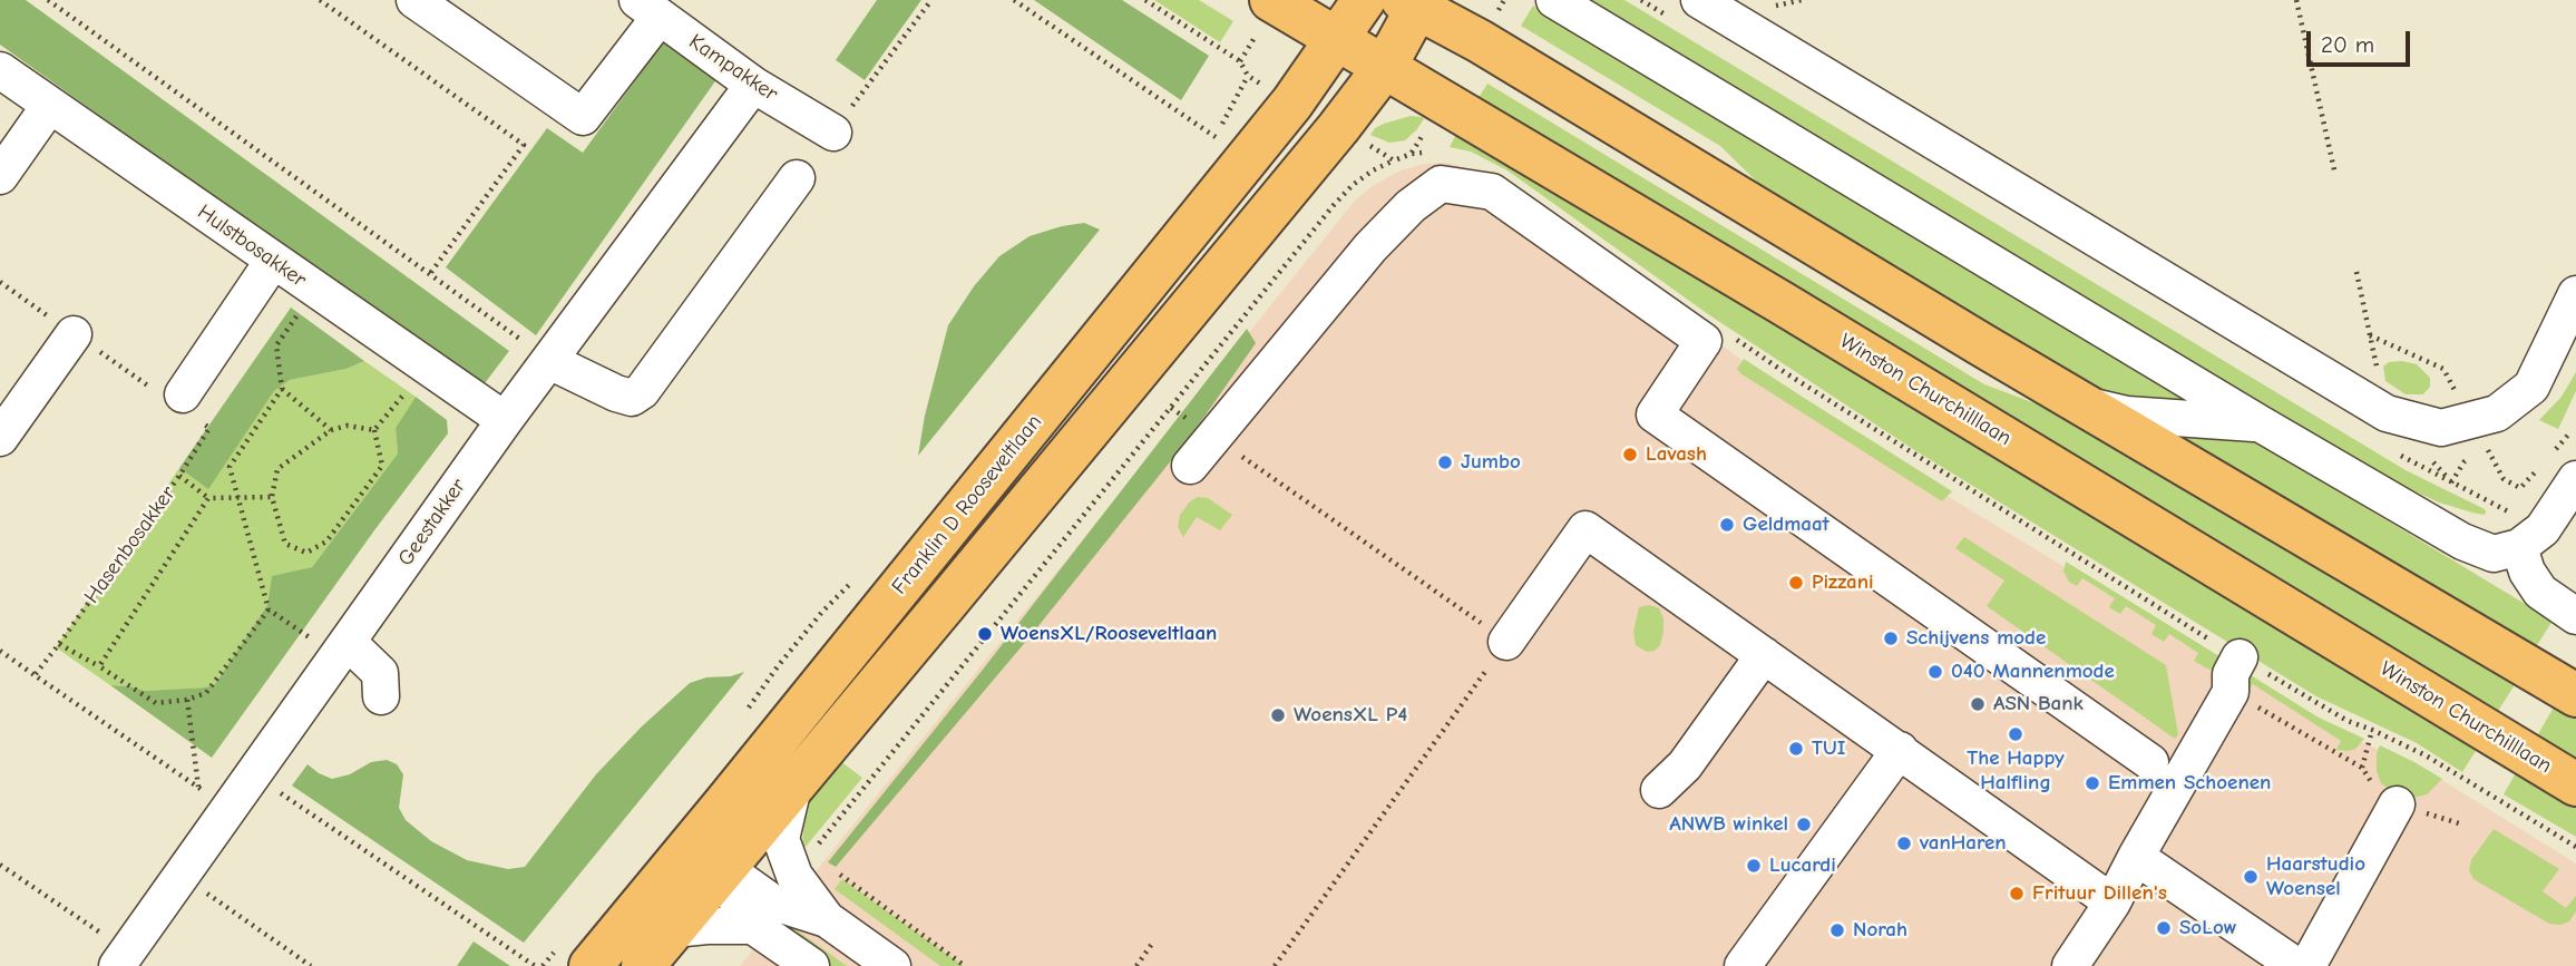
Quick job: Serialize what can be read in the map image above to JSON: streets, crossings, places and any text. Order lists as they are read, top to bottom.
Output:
{
  "streets": {
    "main road": ["Winston Churchilllaan", "Franklin D Rooseveltlaan"],
    "street": ["Kampakker", "Hulstbosakker", "Geestakker"],
    "path": ["Hasenbosakker"]
  },
  "crossings": [
    ["Kampakker", "Geestakker"],
    ["Hulstbosakker", "Geestakker"],
    ["Winston Churchilllaan", "Franklin D Rooseveltlaan"]
  ],
  "places": [
    "Lavash",
    "Jumbo",
    "Geldmaat",
    "Pizzani",
    "WoensXL/Rooseveltlaan",
    "Schijvens mode",
    "040 Mannenmode",
    "ASN Bank",
    "WoensXL P4",
    "The Happy Halfling",
    "TUI",
    "Emmen Schoenen",
    "ANWB winkel",
    "vanHaren",
    "Lucardi",
    "Haarstudio Woensel",
    "Frituur Dillen's",
    "SoLow",
    "Norah"
  ],
  "scale_bar": "20 m"
}
